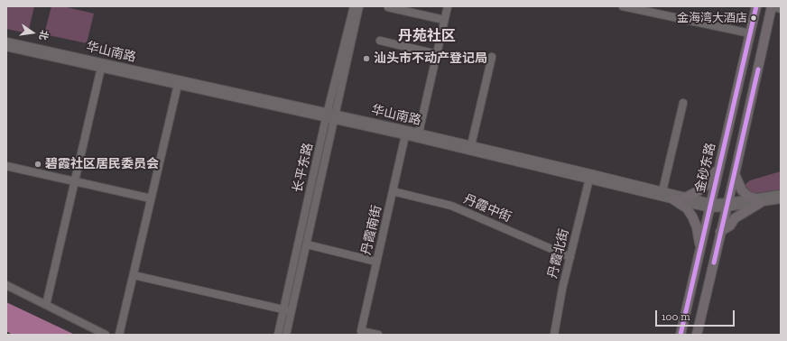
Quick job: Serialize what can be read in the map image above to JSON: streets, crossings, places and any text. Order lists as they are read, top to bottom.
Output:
{
  "streets": {
    "main road": ["金砂东路"],
    "street": [
      "华山南路",
      "长平东路",
      "丹霞中街",
      "丹霞南街",
      "丹霞北街"
    ]
  },
  "crossings": [
    ["华山南路", "长平东路"],
    ["华山南路", "金砂东路"],
    ["华山南路", "丹霞南街"],
    ["华山南路", "丹霞北街"],
    ["丹霞中街", "丹霞南街"],
    ["丹霞中街", "丹霞北街"]
  ],
  "districts": ["丹苑社区"],
  "places": ["金海湾大酒店", "汕头市不动产登记局", "碧霞社区居民委员会"],
  "scale_bar": "100 m",
  "north": "right"
}
